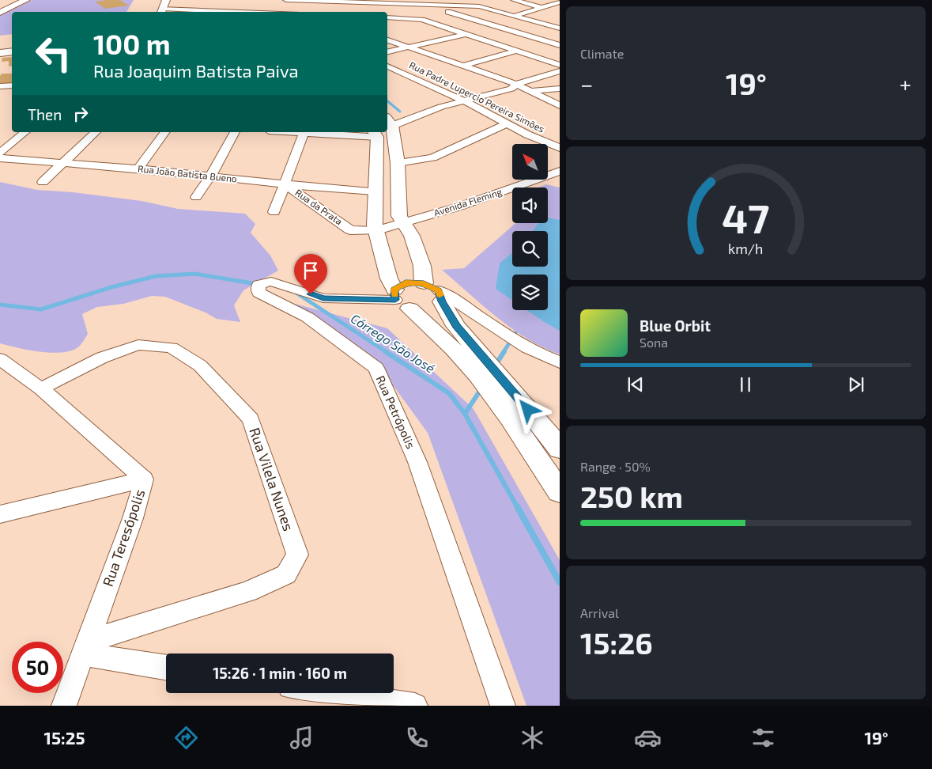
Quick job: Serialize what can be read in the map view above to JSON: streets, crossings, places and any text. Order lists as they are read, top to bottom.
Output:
{
  "streets": {
    "street": [
      "Rua Padre Lupercio Pereira Simões",
      "Rua João Batista Bueno",
      "Avenida Fleming",
      "Rua da Prata",
      "Rua Petrópolis",
      "Rua Vilela Nunes",
      "Rua Teresópolis"
    ]
  },
  "crossings": [
    ["Rua João Batista Bueno", "Rua da Prata"],
    ["Avenida Fleming", "Rua da Prata"],
    ["Rua Vilela Nunes", "Rua Teresópolis"]
  ],
  "water": ["Córrego São José"],
  "north": "top left",
  "page": {
    "tile": [
      "Climate",
      ["Range · 50%", "250 km"],
      ["Arrival", "15:26"]
    ],
    "turn": ["100 m", "Rua Joaquim Batista Paiva"],
    "heat": ["−", "19°", "+"],
    "then": "Then",
    "song": ["Blue Orbit", "Sona"],
    "limit": "50",
    "trip": "15:26 · 1 min · 160 m",
    "tabs": ["15:25", "19°"],
    "gauge": ["47", "km/h"]
  }
}
